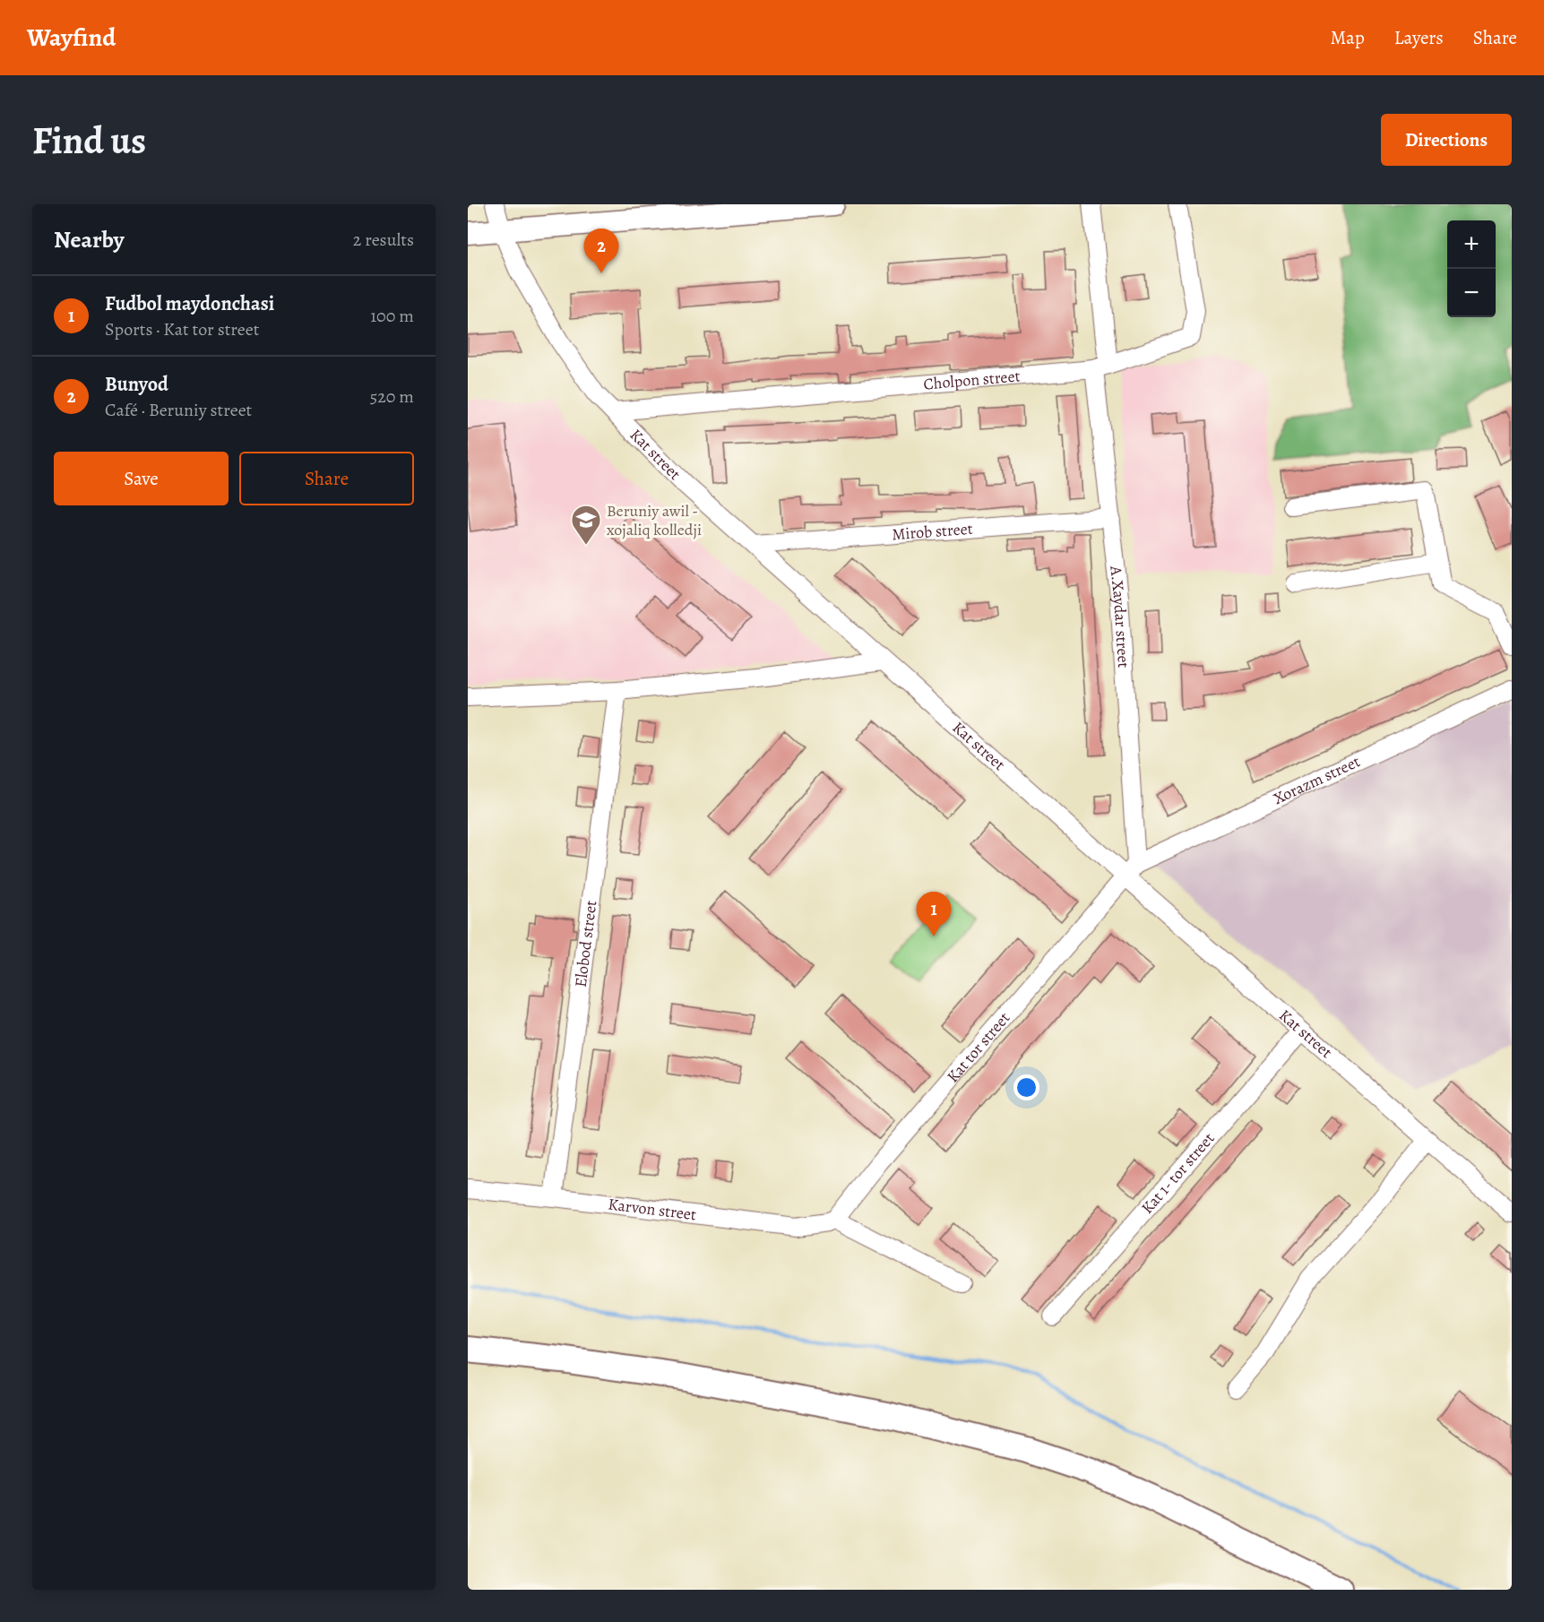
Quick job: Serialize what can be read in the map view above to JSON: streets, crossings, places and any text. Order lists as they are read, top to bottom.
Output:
{
  "streets": {
    "street": [
      "Cholpon street",
      "Kat street",
      "Mirob street",
      "A.Xaydar street",
      "Xorazm street",
      "Elobod street",
      "Kat tor street",
      "Kat 1- tor street",
      "Karvon street"
    ]
  },
  "crossings": [
    ["Cholpon street", "Kat street"],
    ["Cholpon street", "A.Xaydar street"],
    ["Kat street", "Mirob street"],
    ["Kat street", "A.Xaydar street"],
    ["Kat street", "Xorazm street"],
    ["Kat street", "Kat tor street"],
    ["Kat street", "Kat 1- tor street"],
    ["Mirob street", "A.Xaydar street"],
    ["A.Xaydar street", "Xorazm street"],
    ["A.Xaydar street", "Kat tor street"],
    ["Xorazm street", "Kat tor street"],
    ["Elobod street", "Karvon street"],
    ["Kat tor street", "Karvon street"]
  ],
  "places": {
    "school or university": ["Beruniy awil - xojaliq kolledji"]
  },
  "page": {
    "header": "Wayfind",
    "nav": ["Map", "Layers", "Share"],
    "buttons": [
      "Directions",
      ["Save", "Share"]
    ],
    "title": "Find us",
    "heading": ["Nearby", "2 results"],
    "map_buttons": ["+", "−"],
    "pins": ["2", "1"],
    "list": [
      {
        "mark": "1",
        "name": "Fudbol maydonchasi",
        "note": "Sports · Kat tor street",
        "value": "100 m"
      },
      {
        "mark": "2",
        "name": "Bunyod",
        "note": "Café · Beruniy street",
        "value": "520 m"
      }
    ]
  }
}
